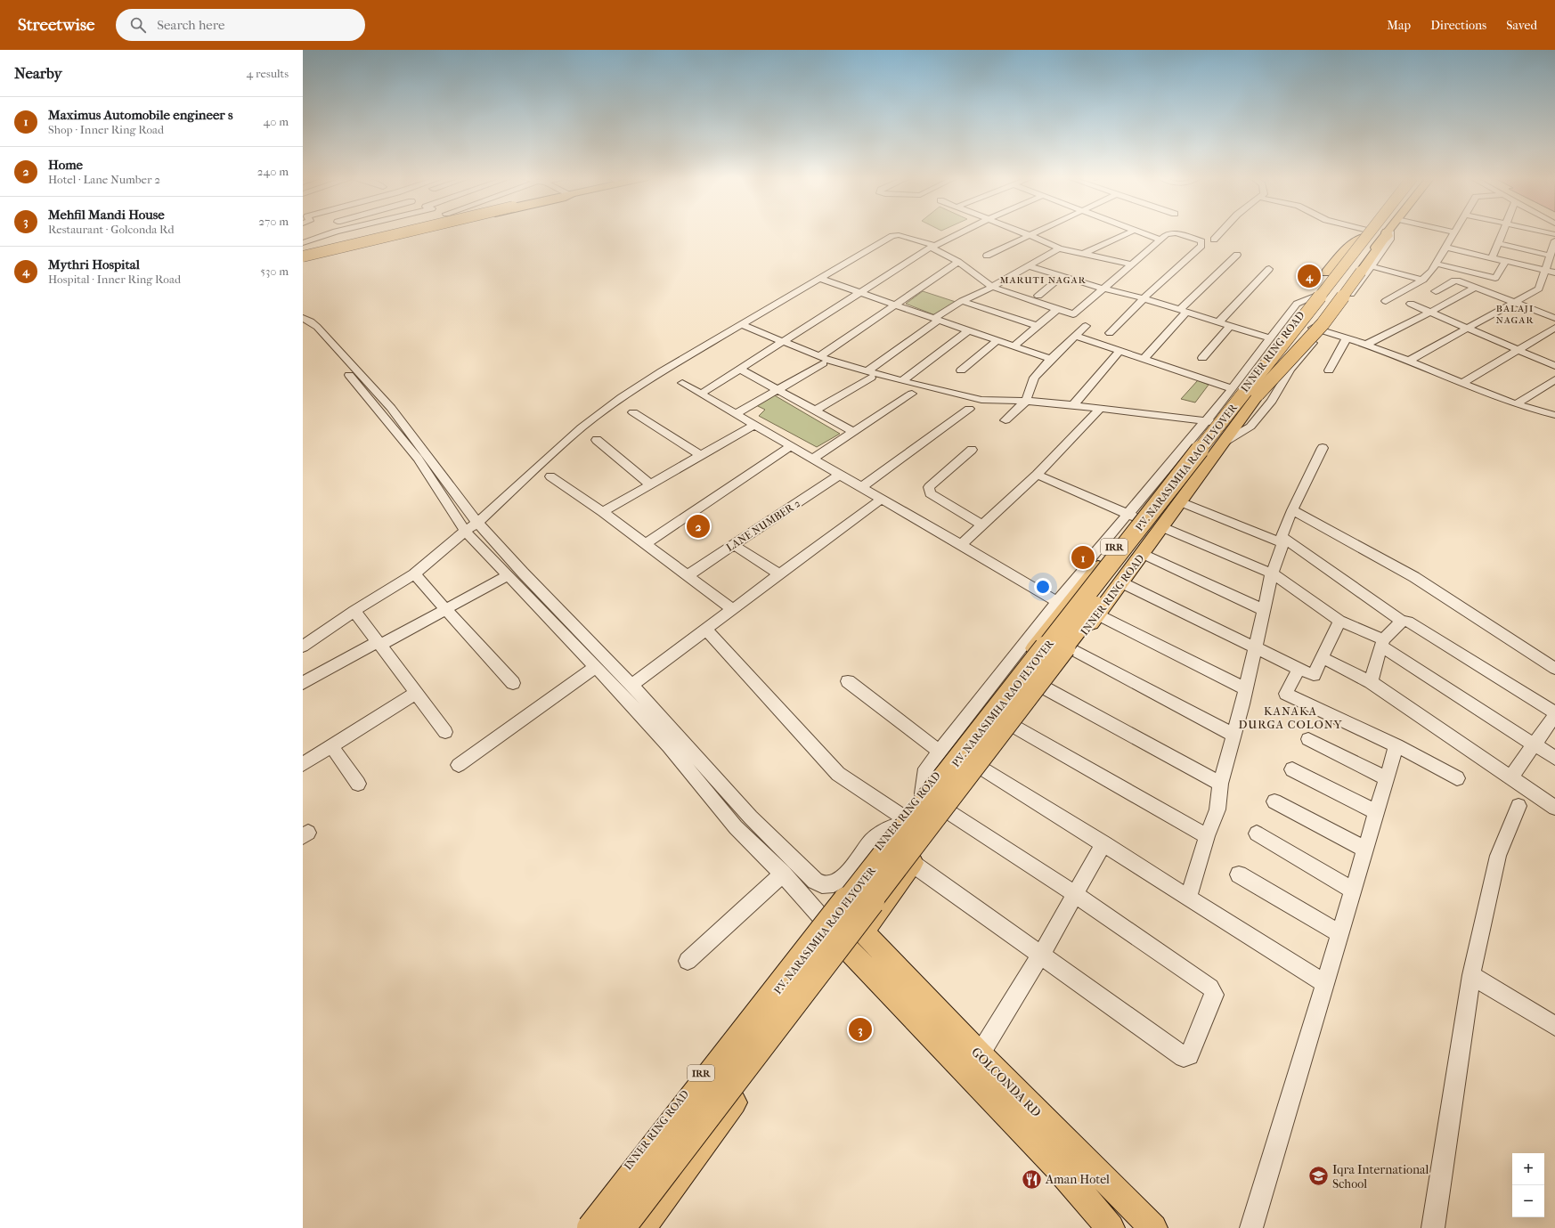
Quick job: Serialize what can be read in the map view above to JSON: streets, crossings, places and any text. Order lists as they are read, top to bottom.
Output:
{
  "streets": {
    "highway": ["P.V. NARASIMHA RAO FLYOVER"],
    "main road": ["INNER RING ROAD", "IRR", "GOLCONDA RD"],
    "street": ["LANE NUMBER 2"]
  },
  "crossings": [
    ["INNER RING ROAD", "GOLCONDA RD"]
  ],
  "districts": ["MARUTI NAGAR", "BALAJI NAGAR", "KANAKA DURGA COLONY"],
  "places": {
    "school or university": ["Iqra International School"],
    "restaurant": ["Aman Hotel"]
  },
  "page": {
    "header": "Streetwise",
    "search": "Search here",
    "nav": ["Map", "Directions", "Saved"],
    "heading": ["Nearby", "4 results"],
    "list": [
      {
        "mark": "1",
        "name": "Maximus Automobile engineer s",
        "note": "Shop · Inner Ring Road",
        "value": "40 m"
      },
      {
        "mark": "2",
        "name": "Home",
        "note": "Hotel · Lane Number 2",
        "value": "240 m"
      },
      {
        "mark": "3",
        "name": "Mehfil Mandi House",
        "note": "Restaurant · Golconda Rd",
        "value": "270 m"
      },
      {
        "mark": "4",
        "name": "Mythri Hospital",
        "note": "Hospital · Inner Ring Road",
        "value": "530 m"
      }
    ],
    "pins": [
      "4",
      "2",
      "1",
      "3"
    ],
    "map_buttons": ["+", "−"]
  }
}
